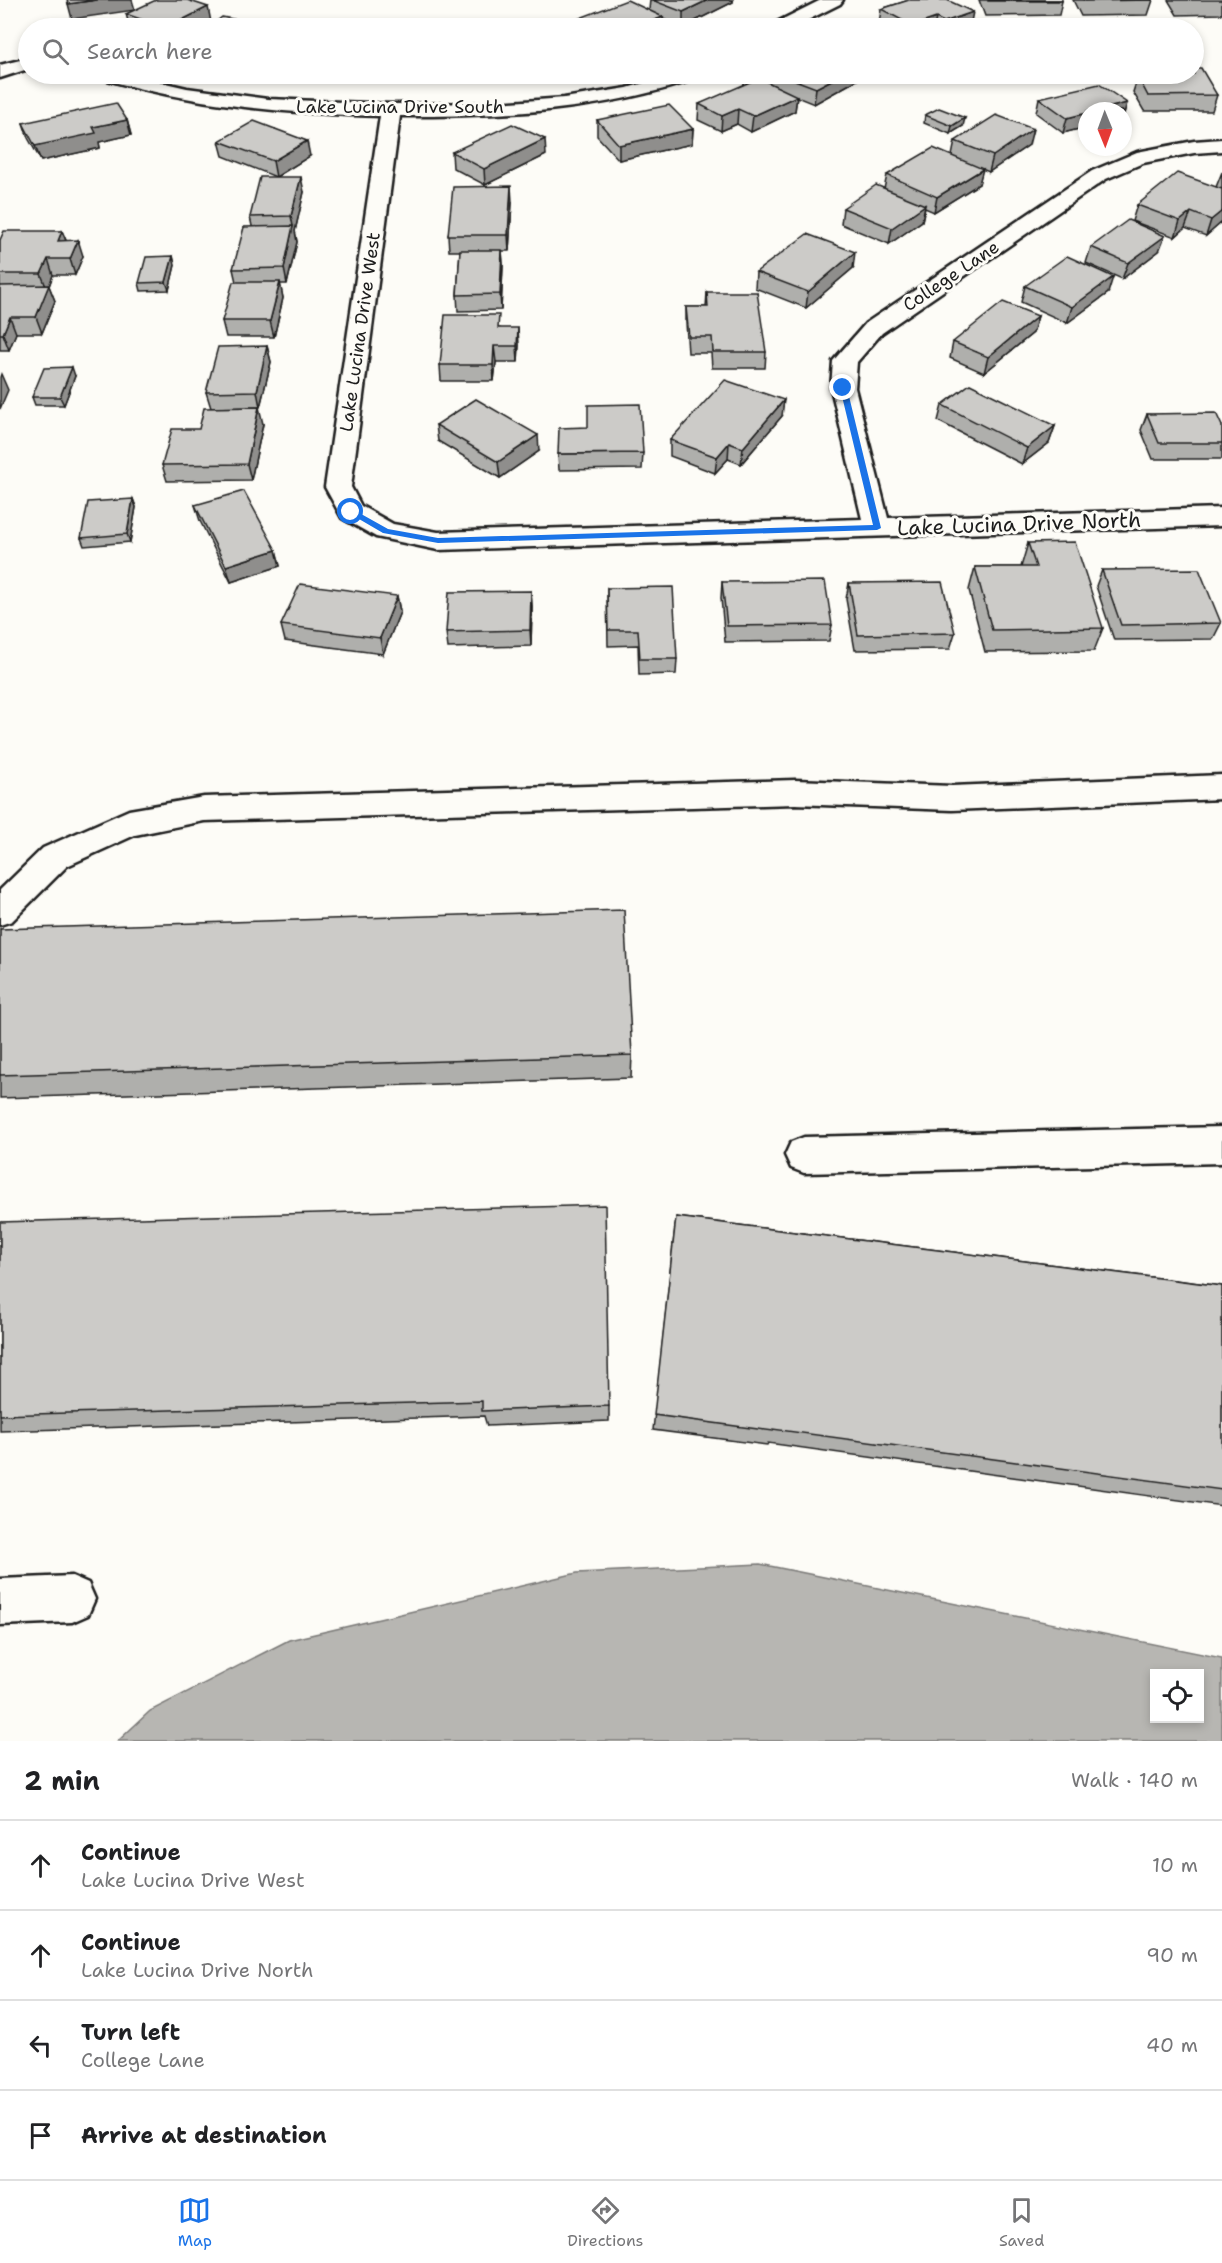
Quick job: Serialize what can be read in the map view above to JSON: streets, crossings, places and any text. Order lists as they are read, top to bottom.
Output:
{
  "streets": {
    "street": [
      "Lake Lucina Drive South",
      "College Lane",
      "Lake Lucina Drive West",
      "Lake Lucina Drive North"
    ]
  },
  "crossings": [
    ["Lake Lucina Drive South", "Lake Lucina Drive West"],
    ["College Lane", "Lake Lucina Drive North"],
    ["Lake Lucina Drive West", "Lake Lucina Drive North"]
  ],
  "north": "bottom",
  "page": {
    "search": "Search here",
    "heading": ["2 min", "Walk · 140 m"],
    "list": [
      ["Continue", "Lake Lucina Drive West", "10 m"],
      ["Continue", "Lake Lucina Drive North", "90 m"],
      ["Turn left", "College Lane", "40 m"],
      "Arrive at destination"
    ],
    "nav": ["Map", "Directions", "Saved"]
  }
}
